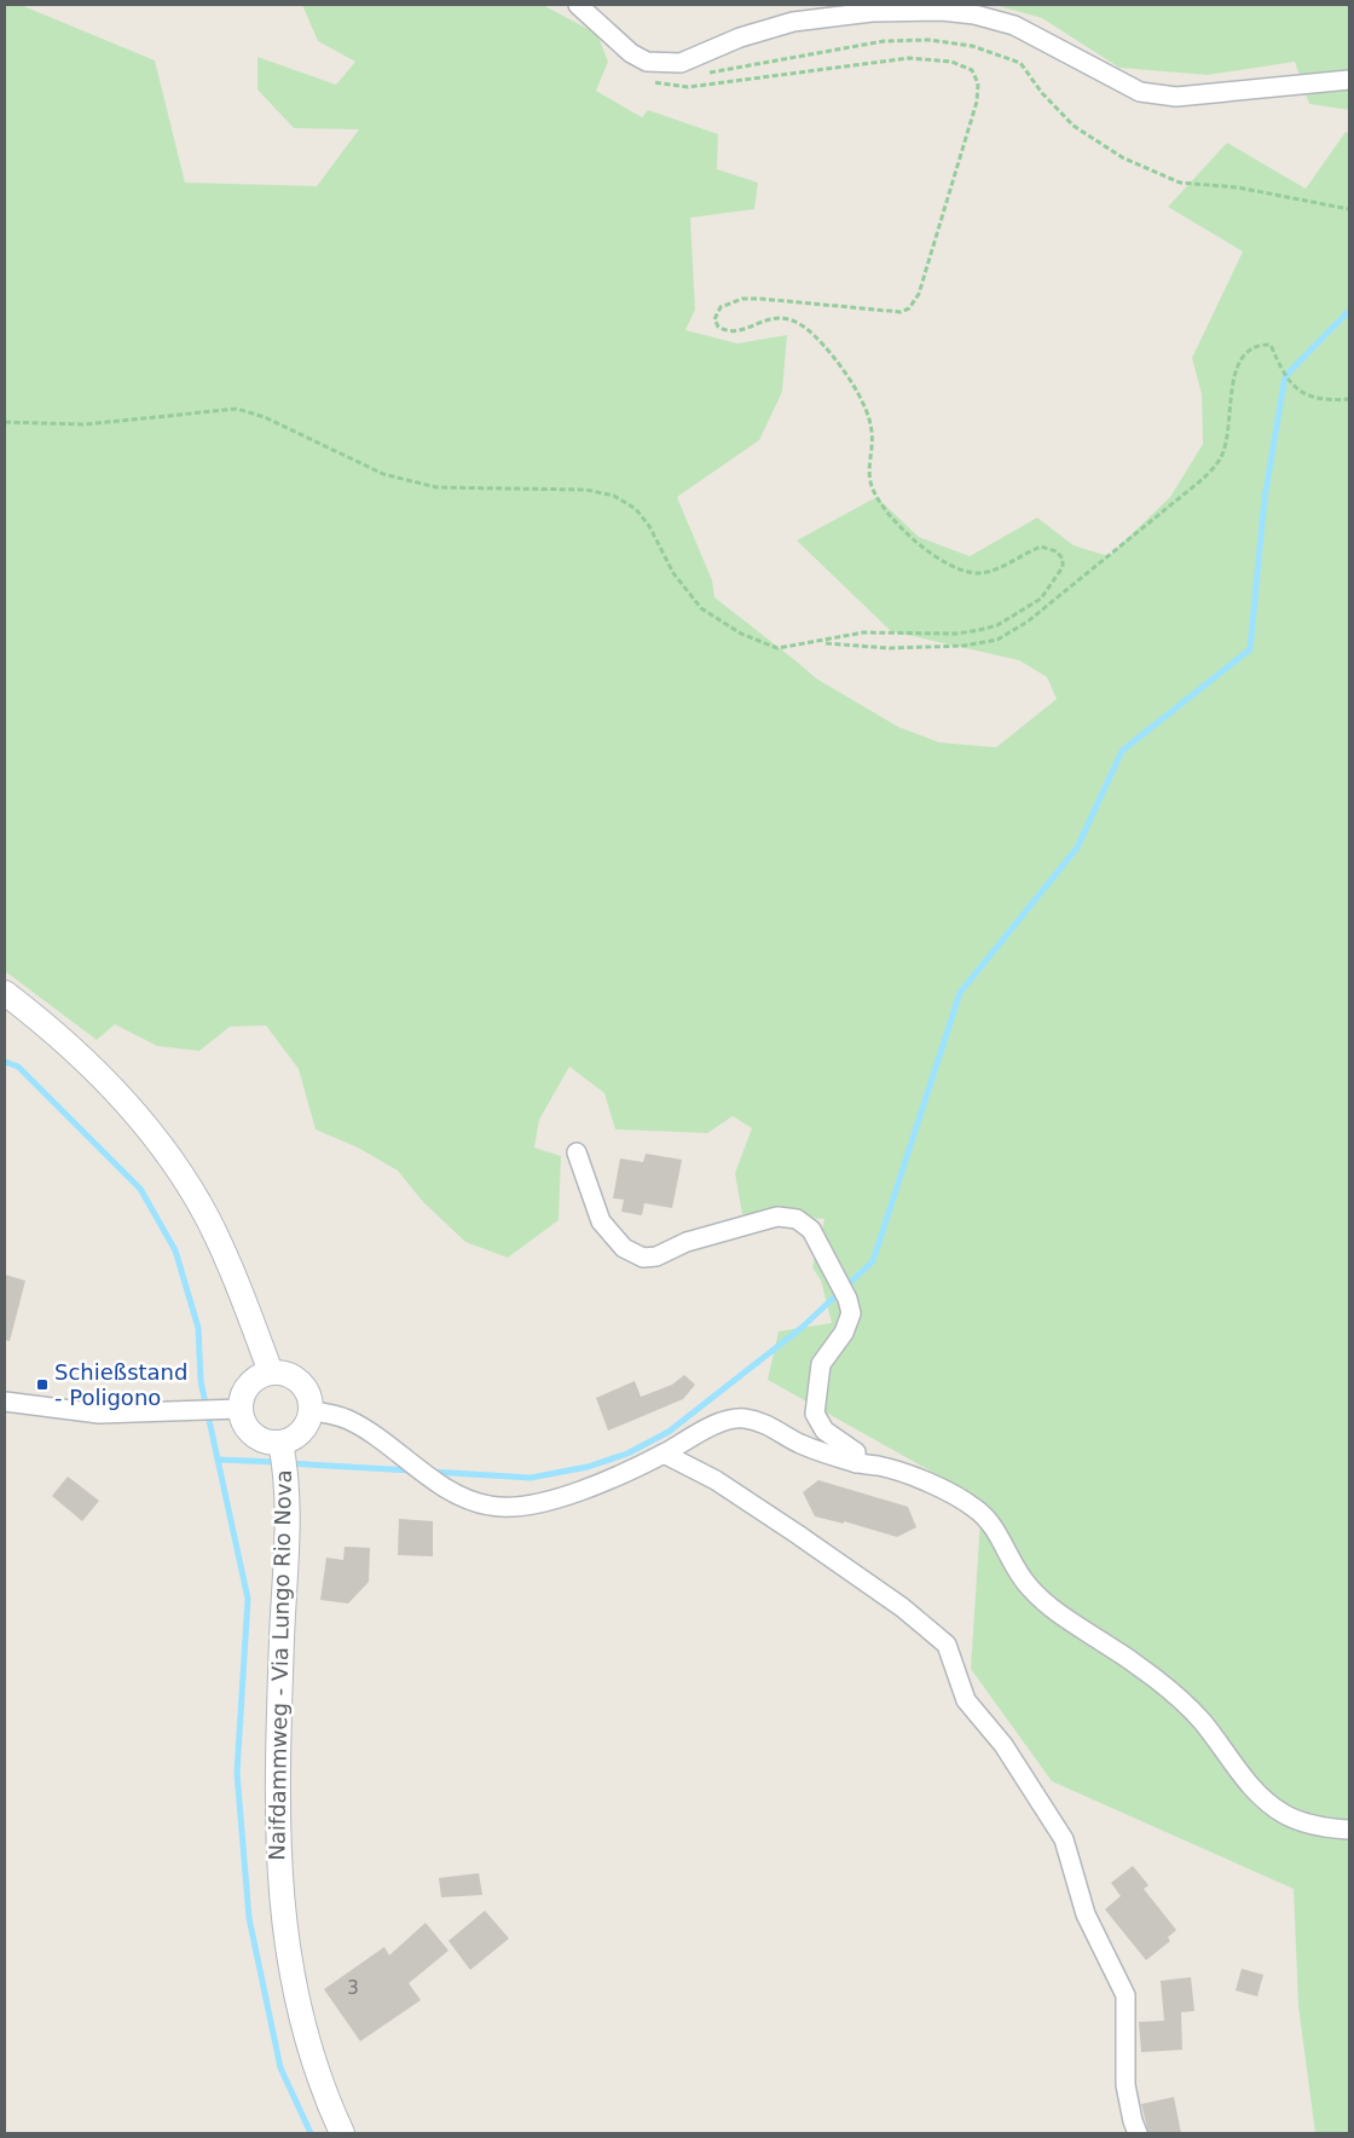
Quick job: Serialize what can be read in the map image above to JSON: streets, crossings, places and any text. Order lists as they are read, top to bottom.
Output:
{
  "streets": {
    "main road": ["Naifdammweg - Via Lungo Rio Nova"]
  },
  "places": {
    "transit": ["Schießstand - Poligono"]
  },
  "house_numbers": ["3"]
}
